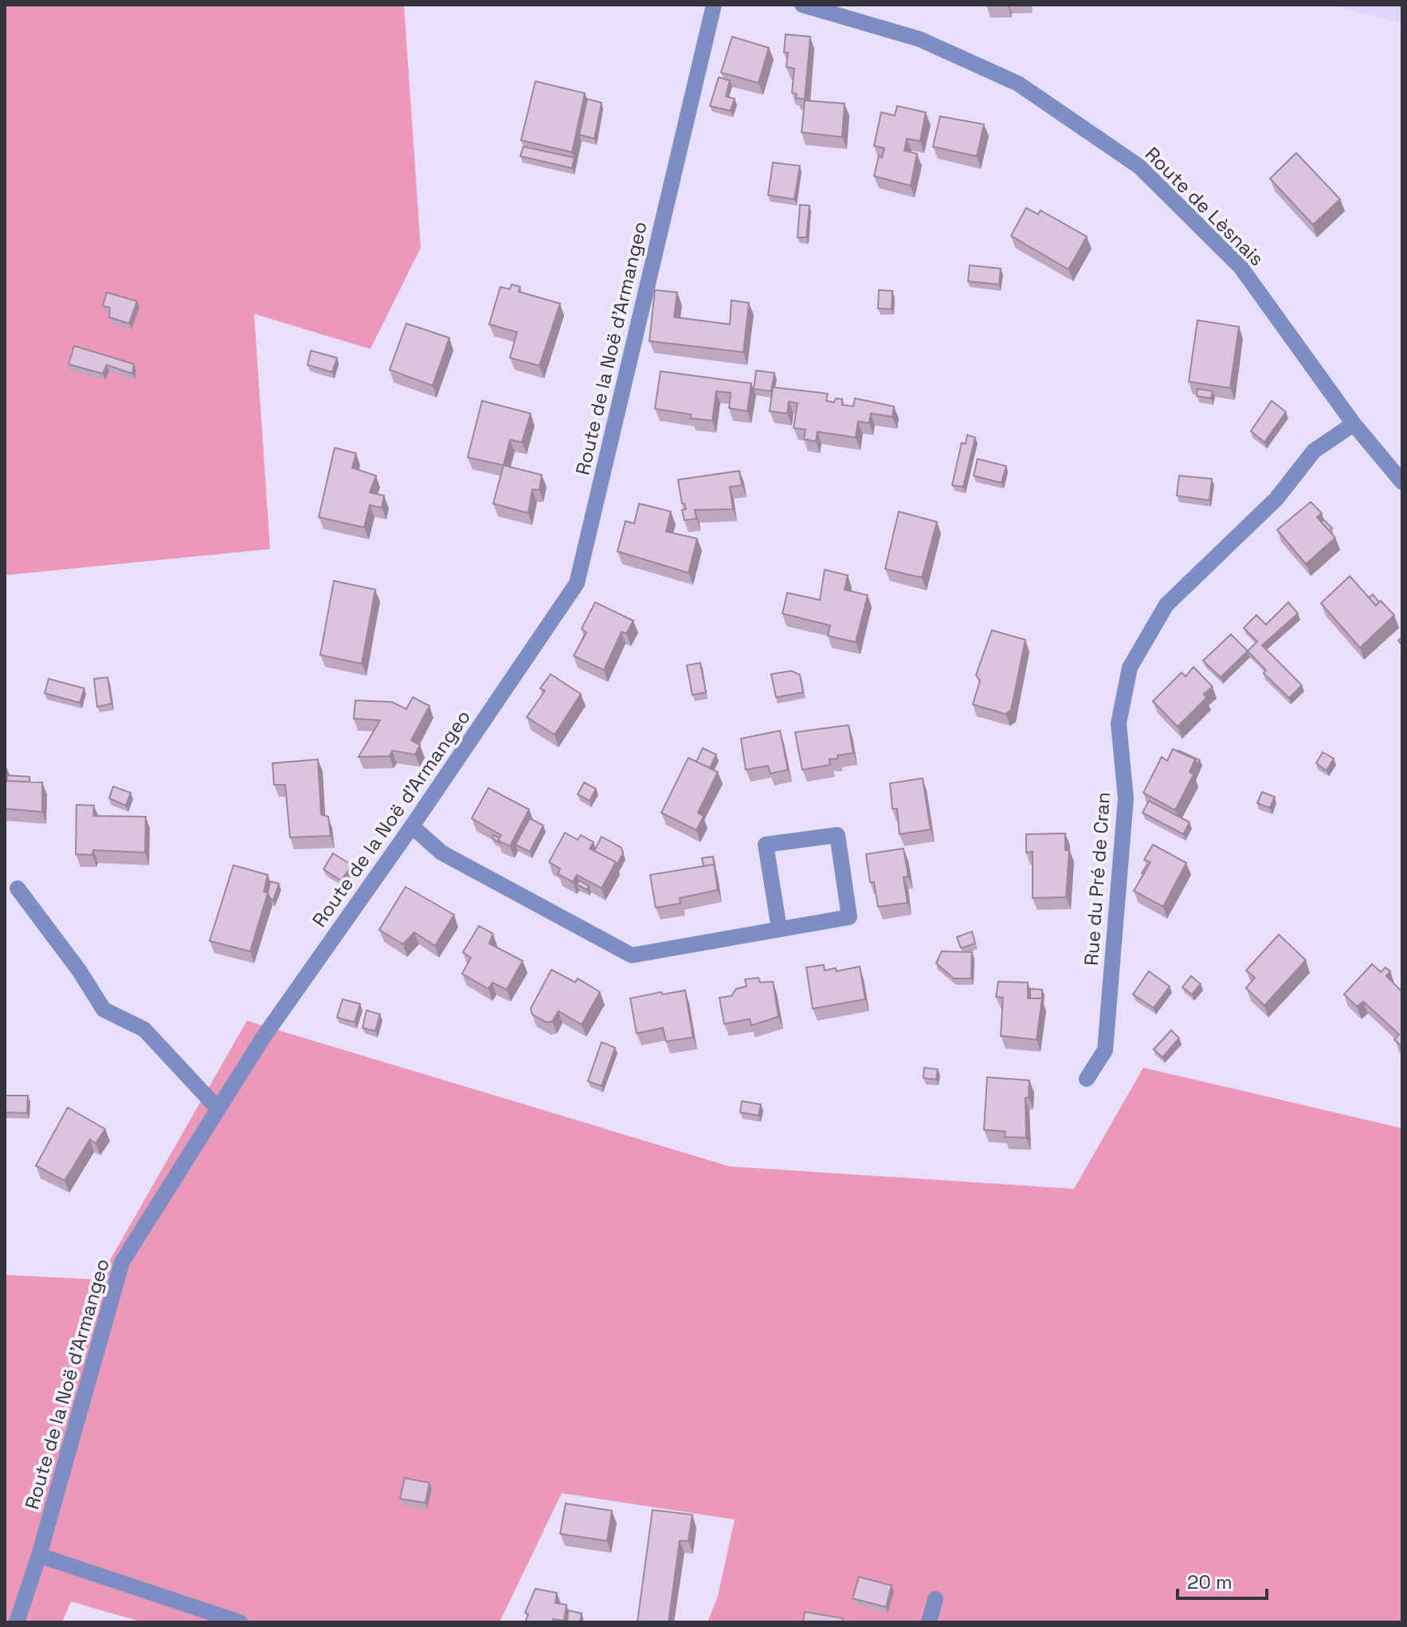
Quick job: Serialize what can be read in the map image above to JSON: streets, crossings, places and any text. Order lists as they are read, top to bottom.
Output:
{
  "streets": {
    "street": ["Route de Lèsnais", "Route de la Noë d'Armangeo", "Rue du Pré de Cran"]
  },
  "crossings": [
    ["Route de Lèsnais", "Rue du Pré de Cran"]
  ],
  "scale_bar": "20 m"
}
